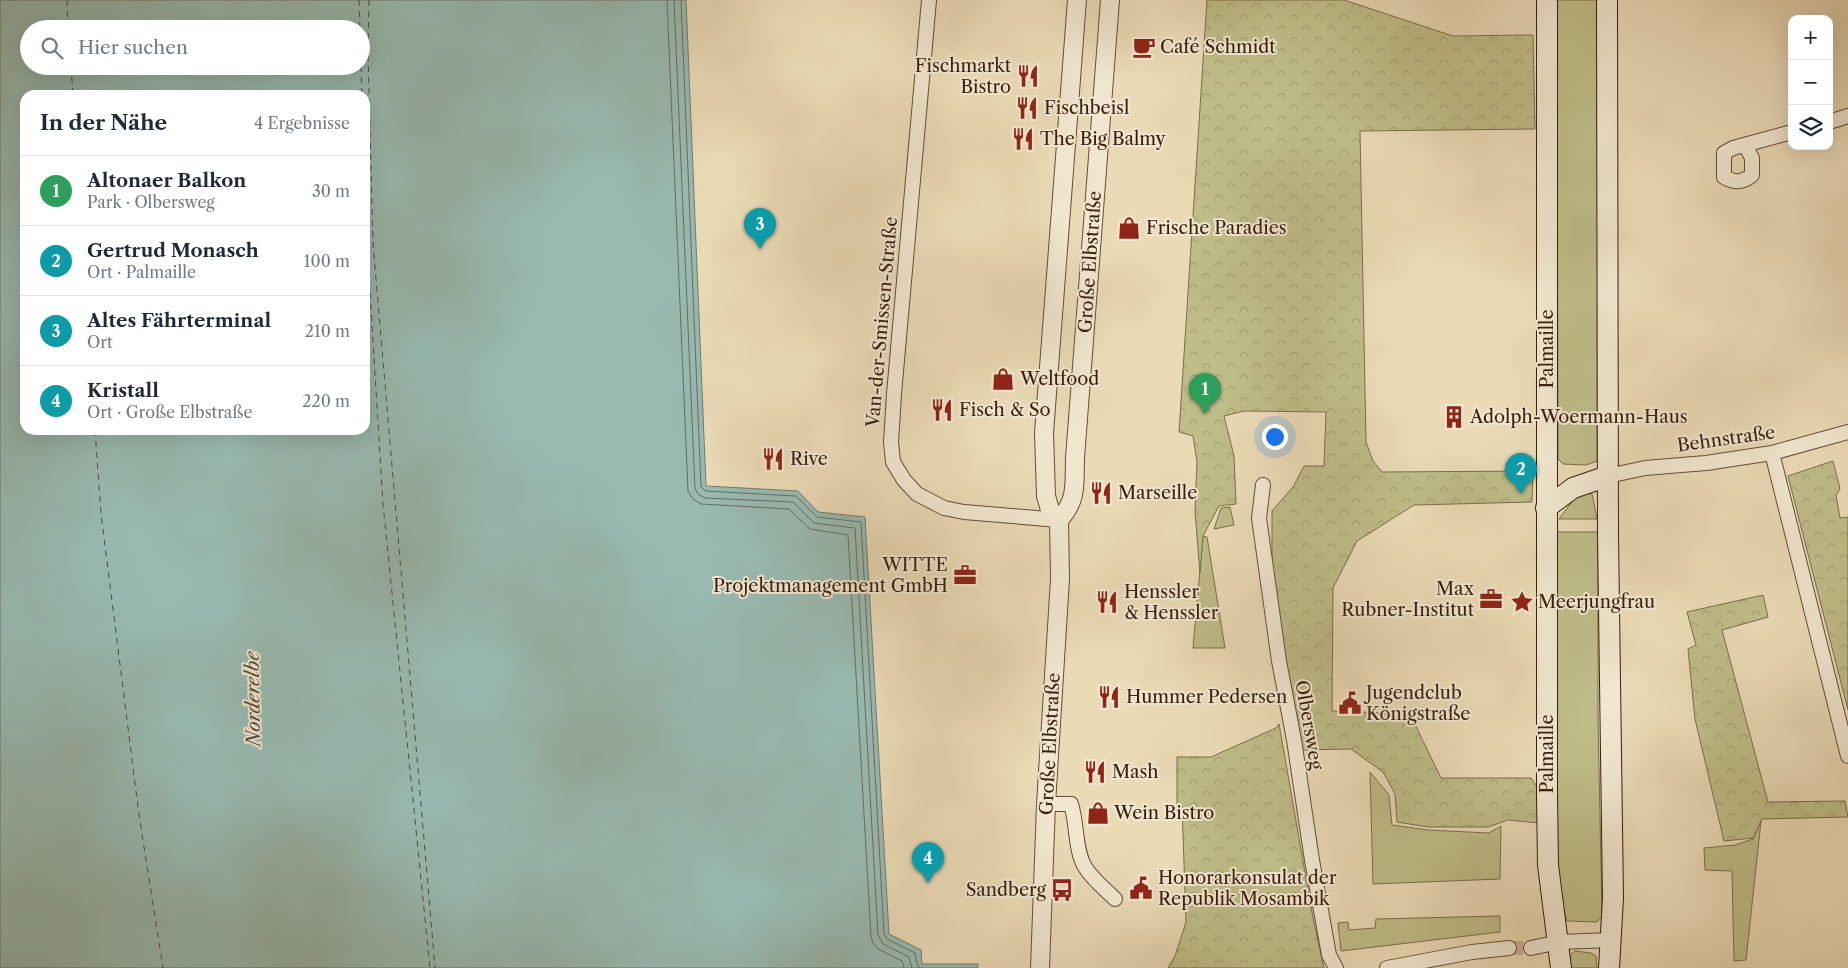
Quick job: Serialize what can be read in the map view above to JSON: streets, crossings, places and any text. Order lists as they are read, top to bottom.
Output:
{
  "streets": {
    "main road": ["Palmaille"],
    "street": [
      "Große Elbstraße",
      "Van-der-Smissen-Straße",
      "Behnstraße",
      "Olbersweg"
    ]
  },
  "crossings": [
    ["Große Elbstraße", "Van-der-Smissen-Straße"]
  ],
  "water": ["Norderelbe"],
  "places": {
    "cafe": ["Café Schmidt"],
    "restaurant": [
      "Fischmarkt Bistro",
      "Fischbeisl",
      "The Big Balmy",
      "Fisch & So",
      "Rive",
      "Marseille",
      "Henssler & Henssler",
      "Hummer Pedersen",
      "Mash"
    ],
    "shop": ["Frische Paradies", "Weltfood", "Wein Bistro"],
    "building": ["Adolph-Woermann-Haus"],
    "office": ["WITTE Projektmanagement GmbH", "Max Rubner-Institut"],
    "place": ["Meerjungfrau"],
    "public building": ["Jugendclub Königstraße", "Honorarkonsulat der Republik Mosambik"],
    "bus stop": ["Sandberg"]
  },
  "page": {
    "map_buttons": ["+", "−"],
    "search": "Hier suchen",
    "heading": ["In der Nähe", "4 Ergebnisse"],
    "list": [
      {
        "mark": "1",
        "name": "Altonaer Balkon",
        "note": "Park · Olbersweg",
        "value": "30 m"
      },
      {
        "mark": "2",
        "name": "Gertrud Monasch",
        "note": "Ort · Palmaille",
        "value": "100 m"
      },
      {
        "mark": "3",
        "name": "Altes Fährterminal",
        "note": "Ort",
        "value": "210 m"
      },
      {
        "mark": "4",
        "name": "Kristall",
        "note": "Ort · Große Elbstraße",
        "value": "220 m"
      }
    ],
    "pins": [
      "3",
      "1",
      "2",
      "4"
    ]
  }
}
